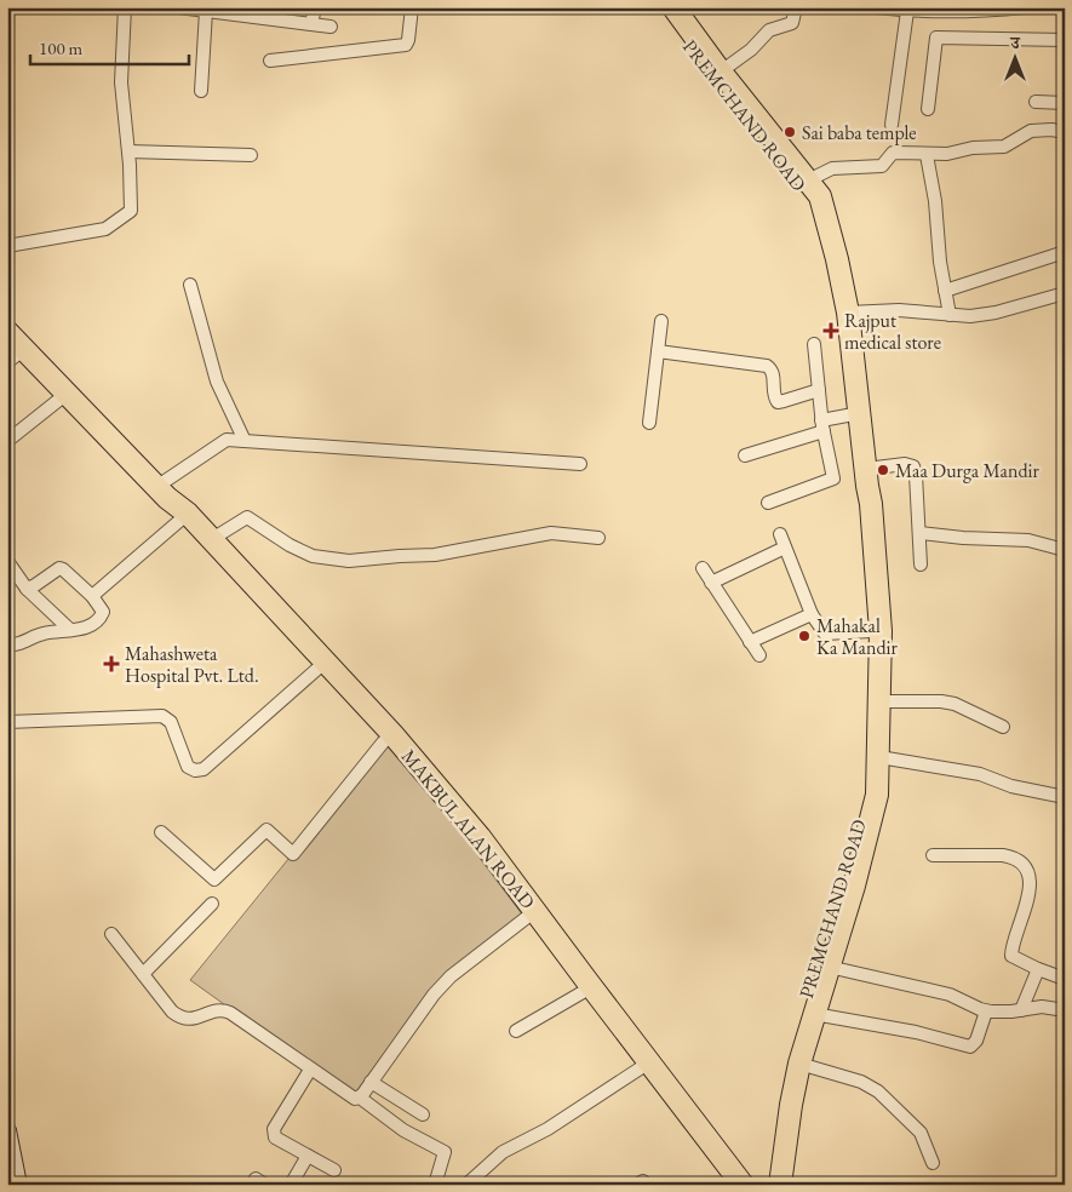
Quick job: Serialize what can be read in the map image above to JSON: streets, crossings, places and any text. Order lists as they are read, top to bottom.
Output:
{
  "streets": {
    "highway": ["PREMCHAND ROAD", "MAKBUL ALAN ROAD"]
  },
  "places": {
    "other": ["Sai baba temple", "Maa Durga Mandir", "Mahakal Ka Mandir"],
    "health": ["Rajput medical store", "Mahashweta Hospital Pvt. Ltd."]
  },
  "scale_bar": "100 m",
  "north": "top"
}
